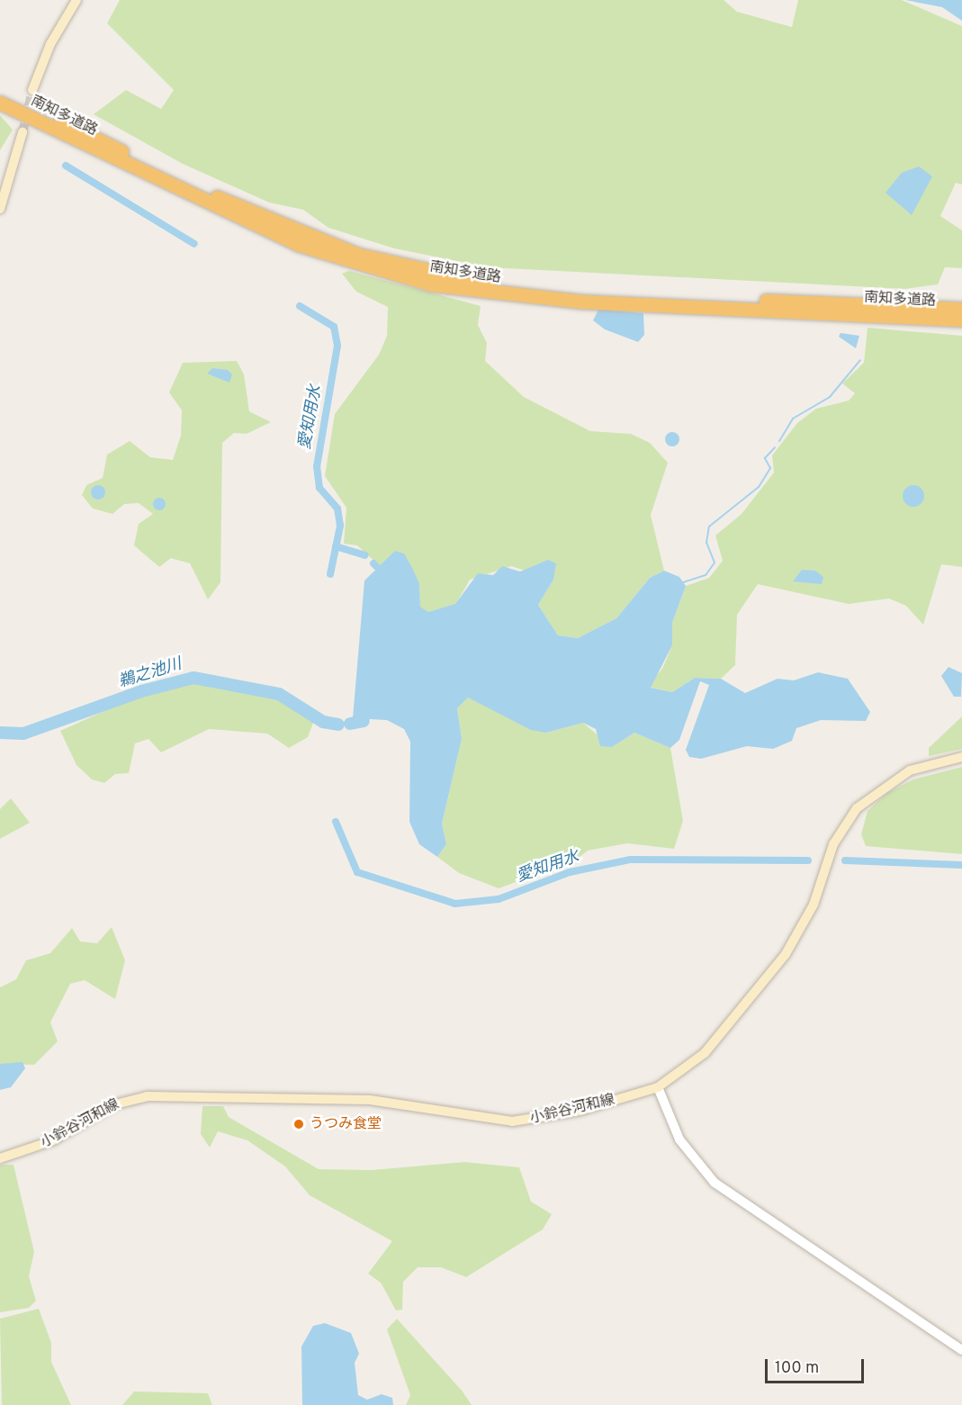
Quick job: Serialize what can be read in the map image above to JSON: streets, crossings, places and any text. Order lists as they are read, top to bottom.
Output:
{
  "streets": {
    "highway": ["南知多道路"],
    "main road": ["小鈴谷河和線"]
  },
  "water": ["愛知用水", "鵜之池川"],
  "places": ["うつみ食堂"],
  "scale_bar": "100 m"
}
